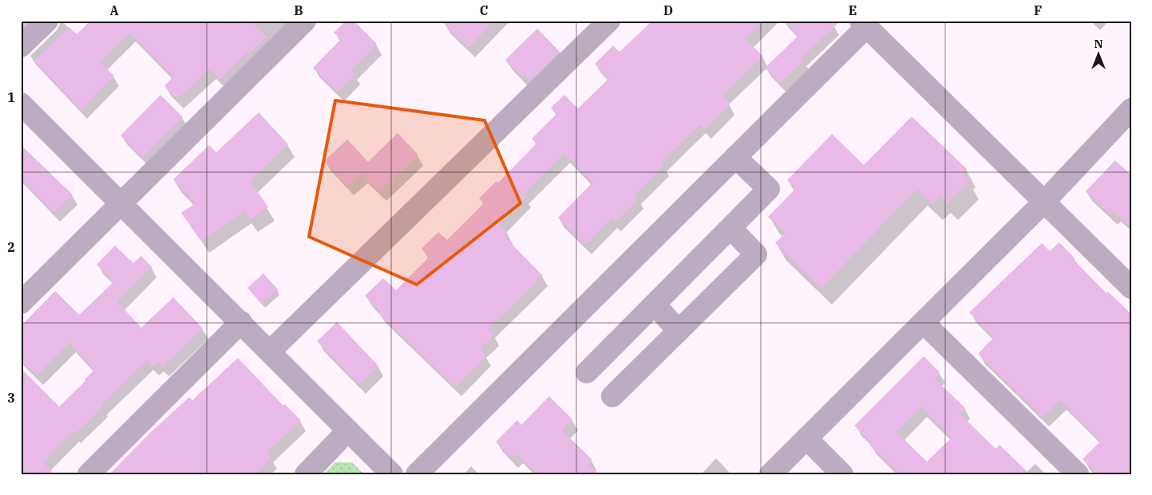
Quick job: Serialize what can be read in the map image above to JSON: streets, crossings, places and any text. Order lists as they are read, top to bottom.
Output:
{
  "north": "top",
  "grid": {
    "columns": [
      "A",
      "B",
      "C",
      "D",
      "E",
      "F"
    ],
    "rows": ["1", "2", "3"]
  }
}
